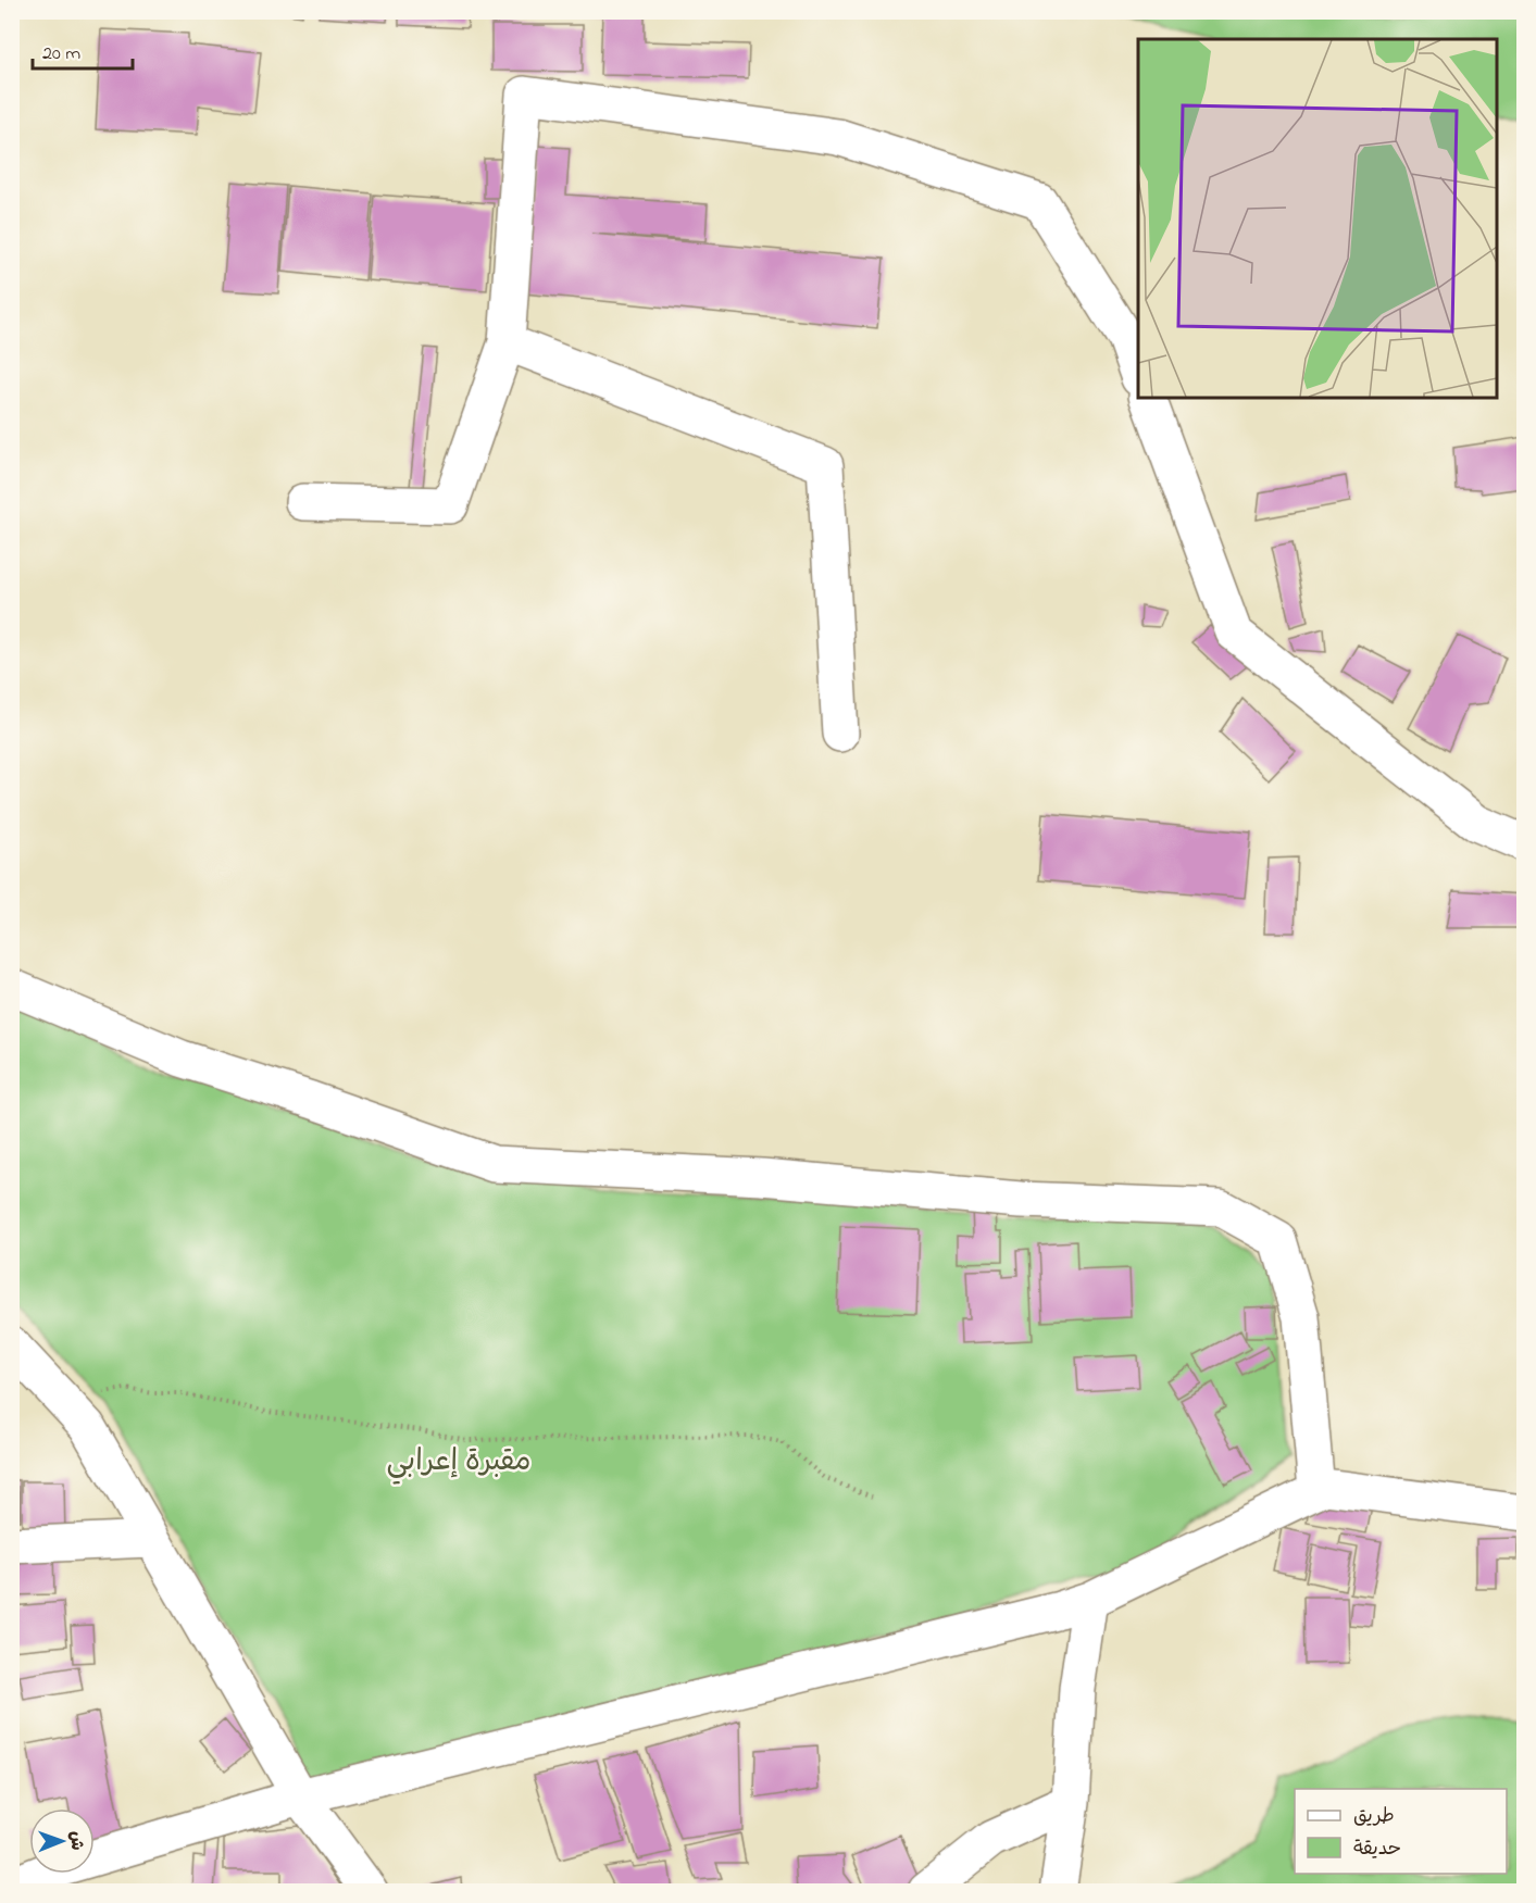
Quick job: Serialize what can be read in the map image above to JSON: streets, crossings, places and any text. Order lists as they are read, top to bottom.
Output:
{
  "parks": ["مقبرة إعرابي"],
  "legend": ["طريق", "حديقة"],
  "scale_bar": "20 m",
  "north": "right"
}
